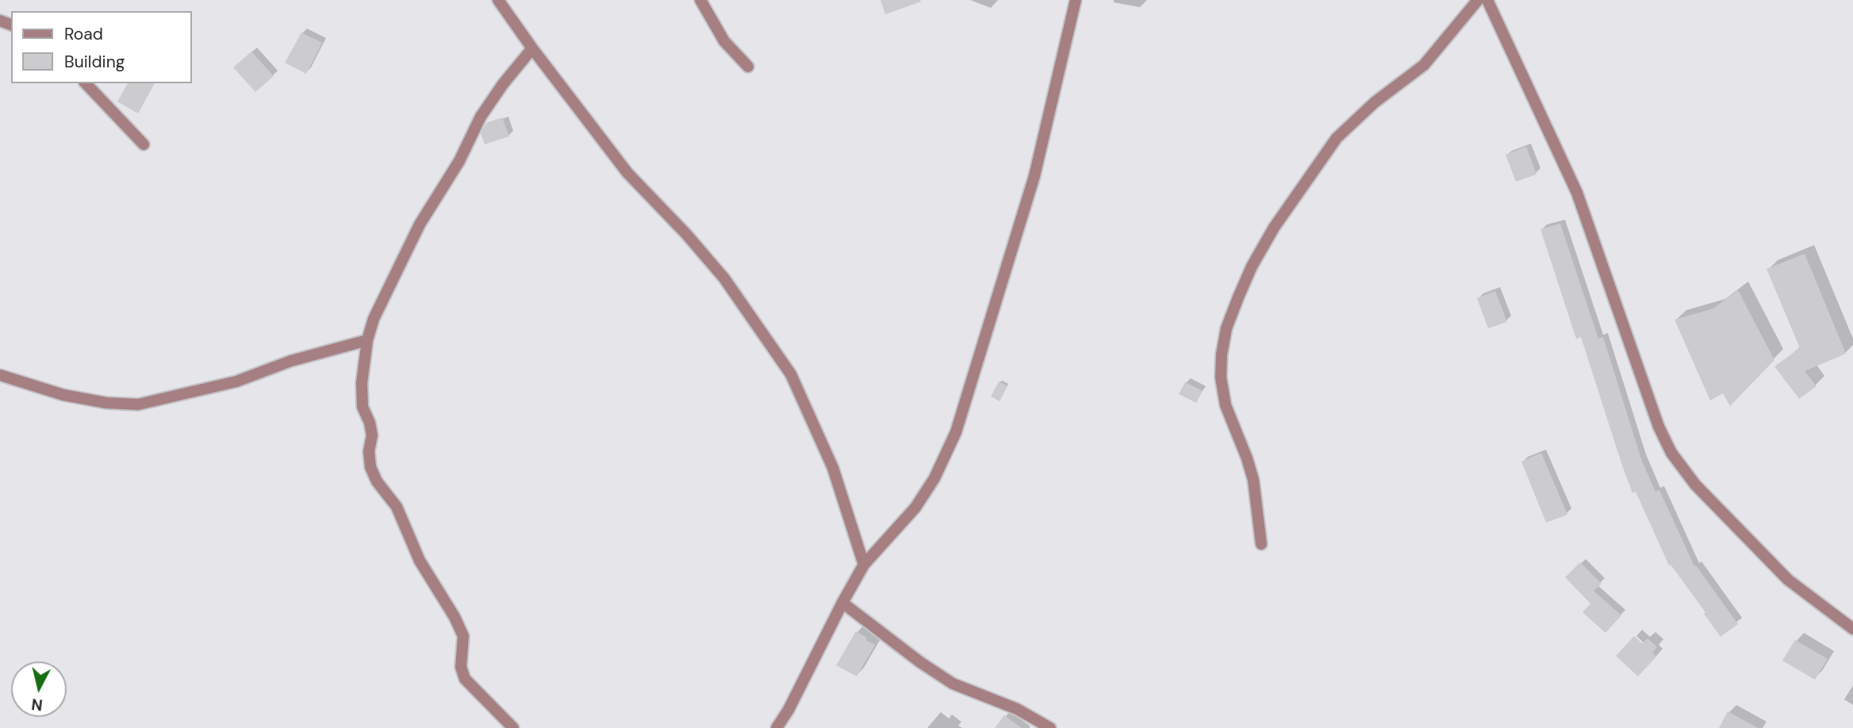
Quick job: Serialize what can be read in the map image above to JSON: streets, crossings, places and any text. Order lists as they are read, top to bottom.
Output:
{
  "legend": ["Road", "Building"],
  "north": "bottom"
}
